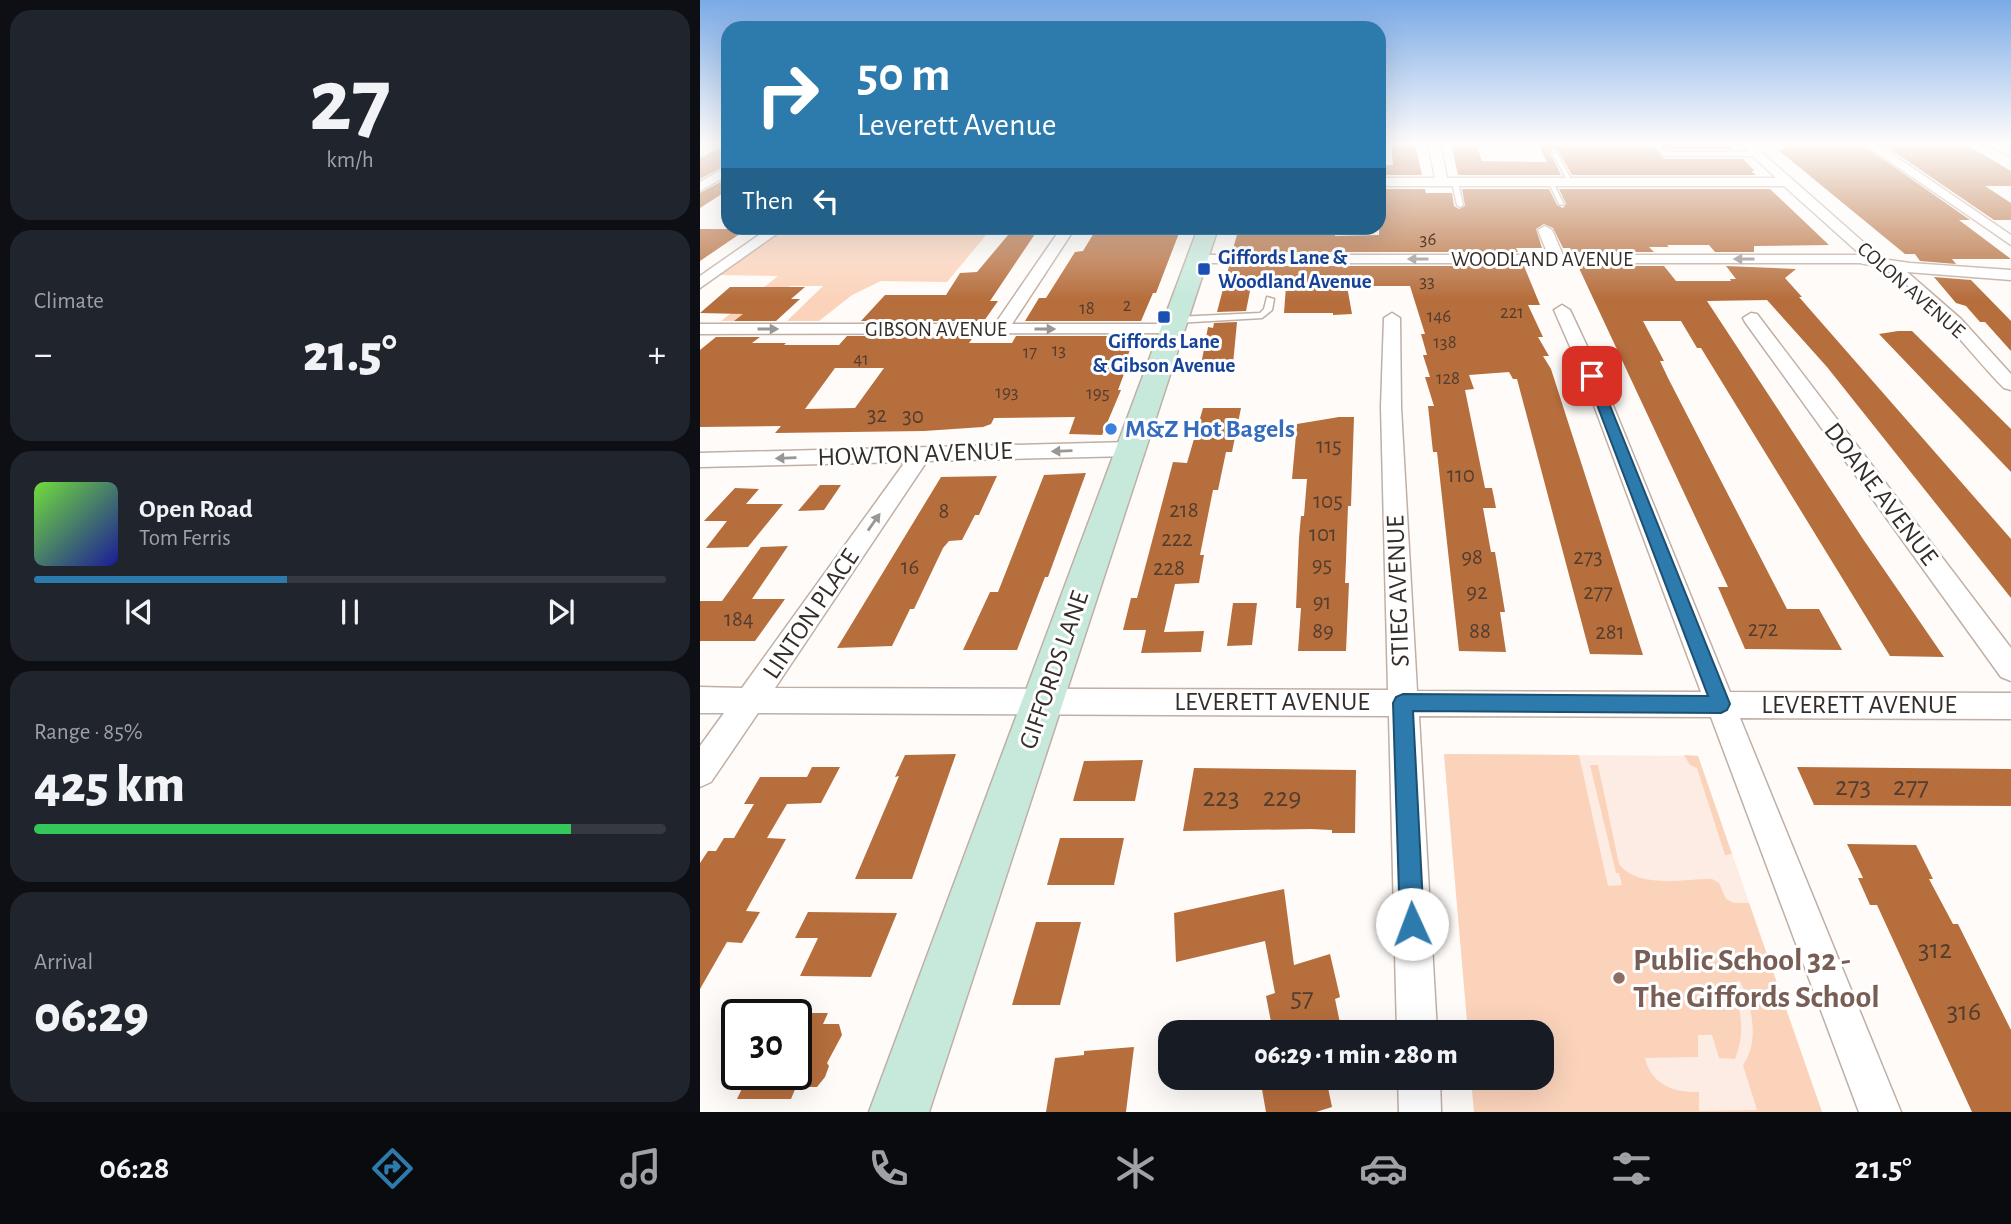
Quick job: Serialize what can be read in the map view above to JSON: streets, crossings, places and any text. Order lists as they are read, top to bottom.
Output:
{
  "streets": {
    "street": [
      "WOODLAND AVENUE",
      "COLON AVENUE",
      "GIBSON AVENUE",
      "HOWTON AVENUE",
      "DOANE AVENUE",
      "STIEG AVENUE",
      "LINTON PLACE",
      "GIFFORDS LANE",
      "LEVERETT AVENUE"
    ]
  },
  "crossings": [
    ["WOODLAND AVENUE", "COLON AVENUE"],
    ["WOODLAND AVENUE", "GIFFORDS LANE"],
    ["GIBSON AVENUE", "GIFFORDS LANE"],
    ["HOWTON AVENUE", "LINTON PLACE"],
    ["HOWTON AVENUE", "GIFFORDS LANE"],
    ["STIEG AVENUE", "LEVERETT AVENUE"],
    ["LINTON PLACE", "LEVERETT AVENUE"],
    ["GIFFORDS LANE", "LEVERETT AVENUE"]
  ],
  "one_way": [
    "WOODLAND AVENUE",
    "GIBSON AVENUE",
    "HOWTON AVENUE",
    "LINTON PLACE"
  ],
  "places": {
    "transit": ["Giffords Lane & Woodland Avenue", "Giffords Lane & Gibson Avenue"],
    "other": ["M&Z Hot Bagels", "Public School 32 - The Giffords School"]
  },
  "house_numbers": [
    "36",
    "33",
    "2",
    "18",
    "221",
    "146",
    "138",
    "13",
    "17",
    "41",
    "128",
    "193",
    "195",
    "32",
    "30",
    "115",
    "110",
    "105",
    "218",
    "8",
    "101",
    "222",
    "98",
    "273",
    "95",
    "16",
    "228",
    "92",
    "277",
    "91",
    "184",
    "272",
    "89",
    "88",
    "281",
    "273",
    "277",
    "223",
    "229",
    "312",
    "57",
    "316"
  ],
  "page": {
    "tile": [
      ["27", "km/h"],
      "Climate",
      ["Range · 85%", "425 km"],
      ["Arrival", "06:29"]
    ],
    "turn": ["50 m", "Leverett Avenue"],
    "then": "Then",
    "heat": ["−", "21.5°", "+"],
    "song": ["Open Road", "Tom Ferris"],
    "limit": "30",
    "trip": "06:29 · 1 min · 280 m",
    "tabs": ["06:28", "21.5°"]
  }
}
